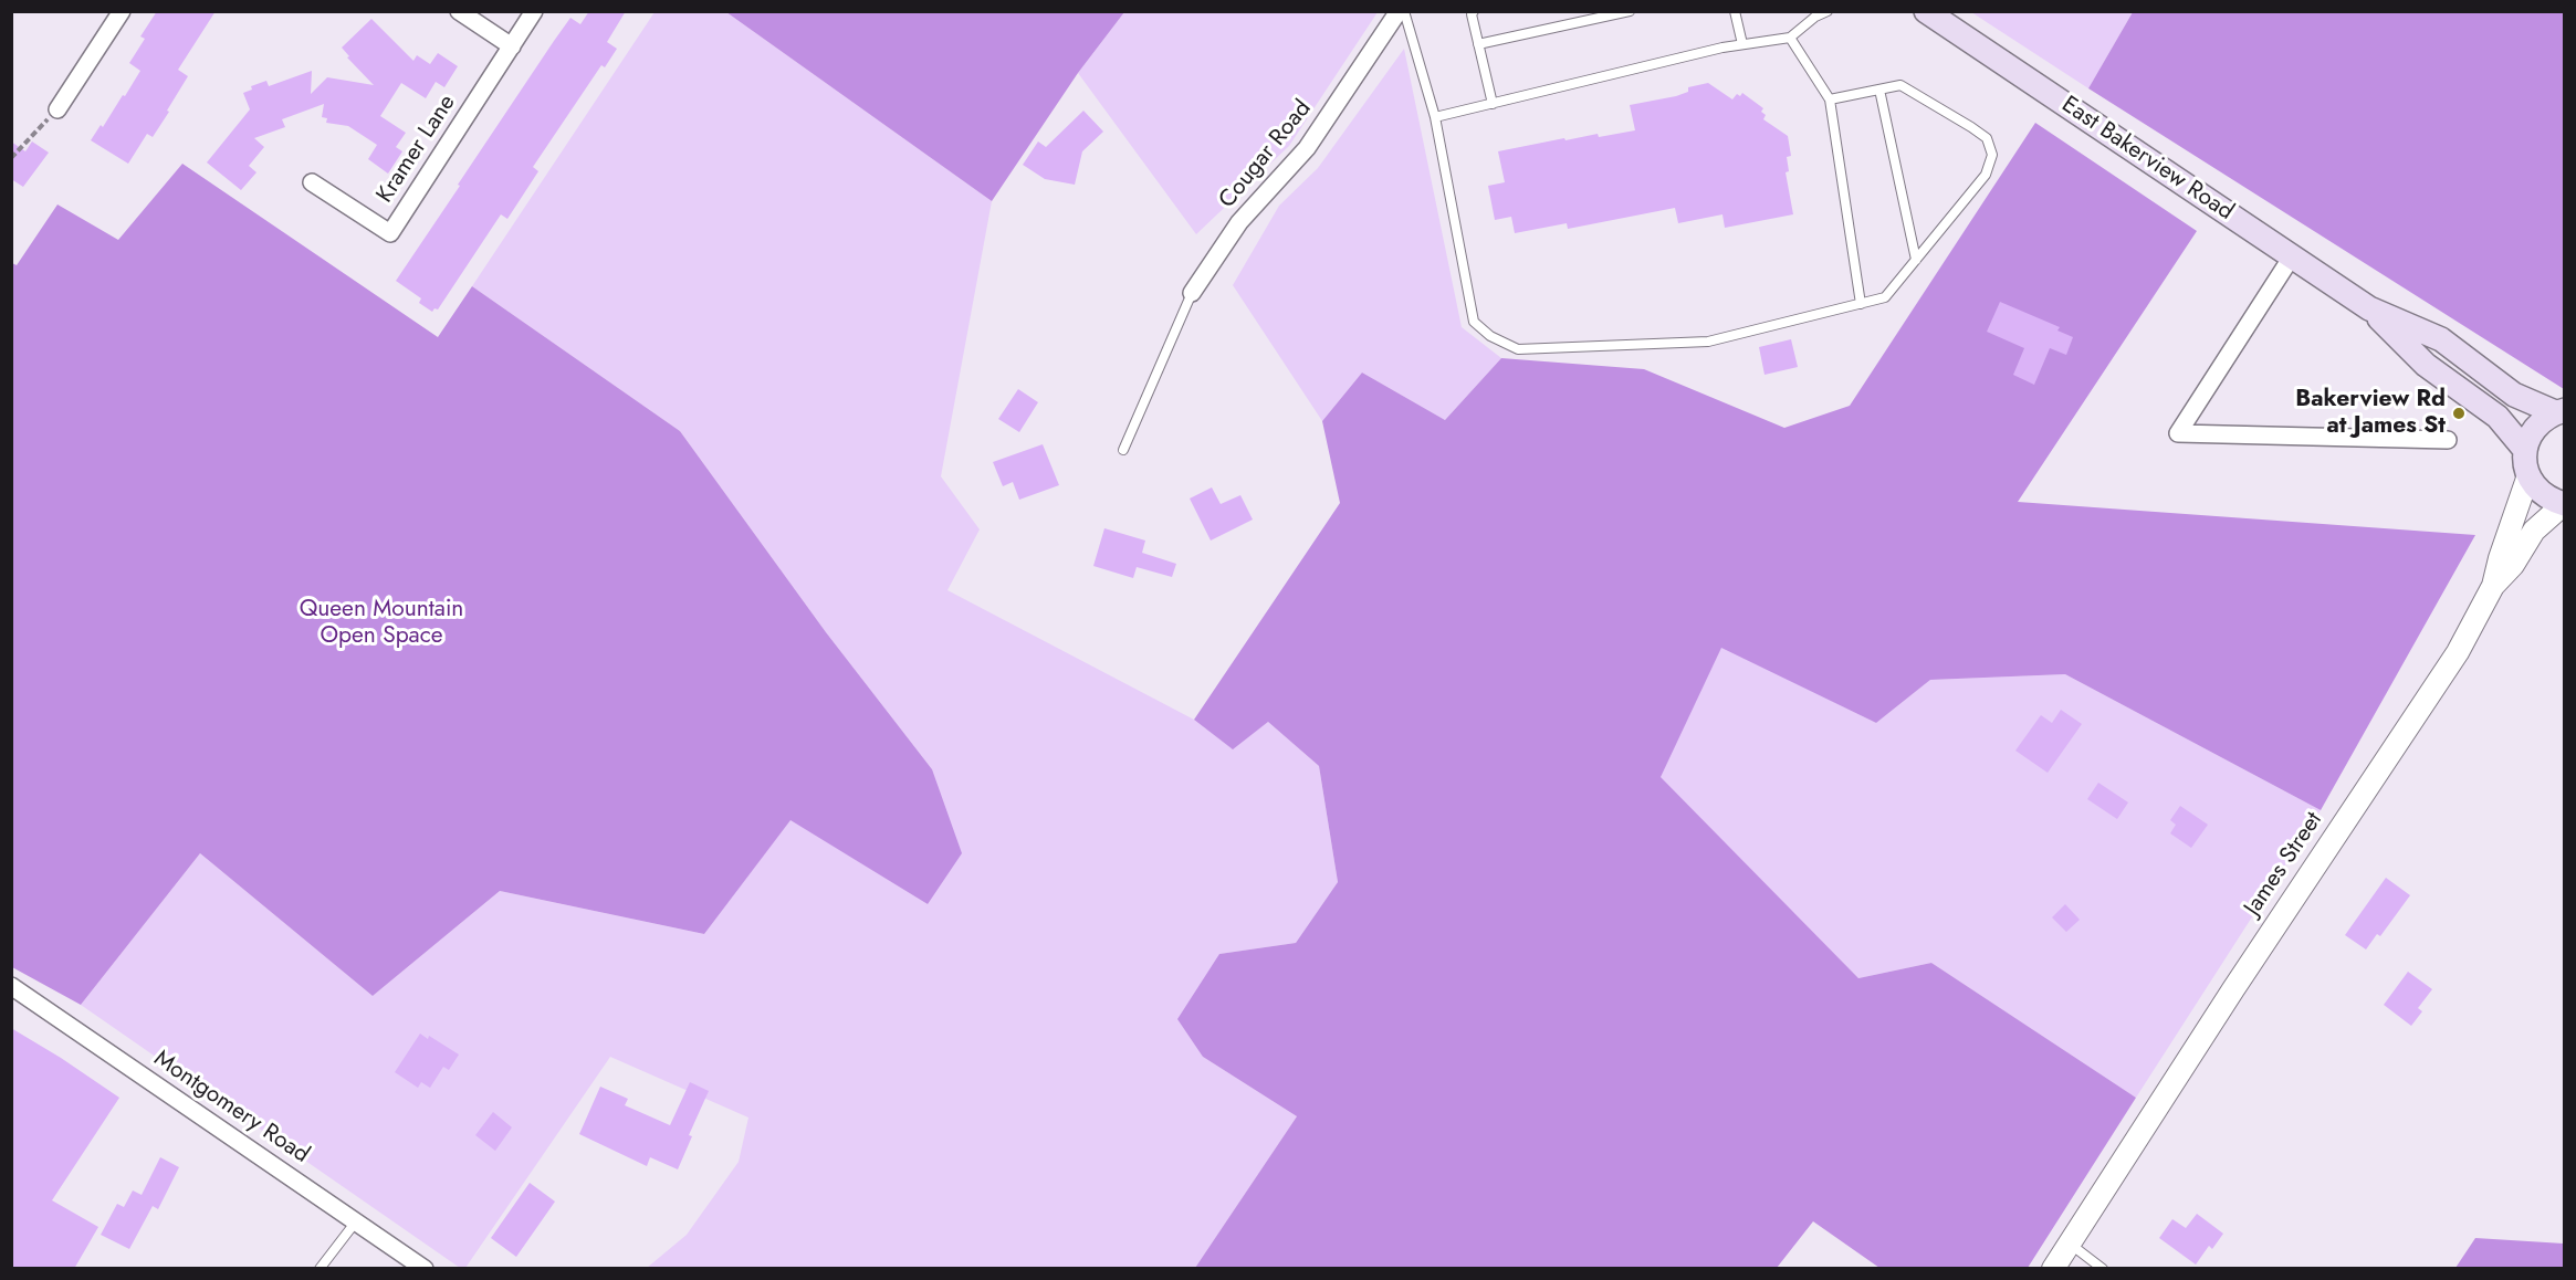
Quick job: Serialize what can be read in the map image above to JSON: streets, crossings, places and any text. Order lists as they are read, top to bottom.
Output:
{
  "streets": {
    "main road": ["East Bakerview Road"],
    "street": [
      "Kramer Lane",
      "Cougar Road",
      "James Street",
      "Montgomery Road"
    ]
  },
  "parks": ["Queen Mountain Open Space"],
  "places": ["Bakerview Rd at James St"]
}
